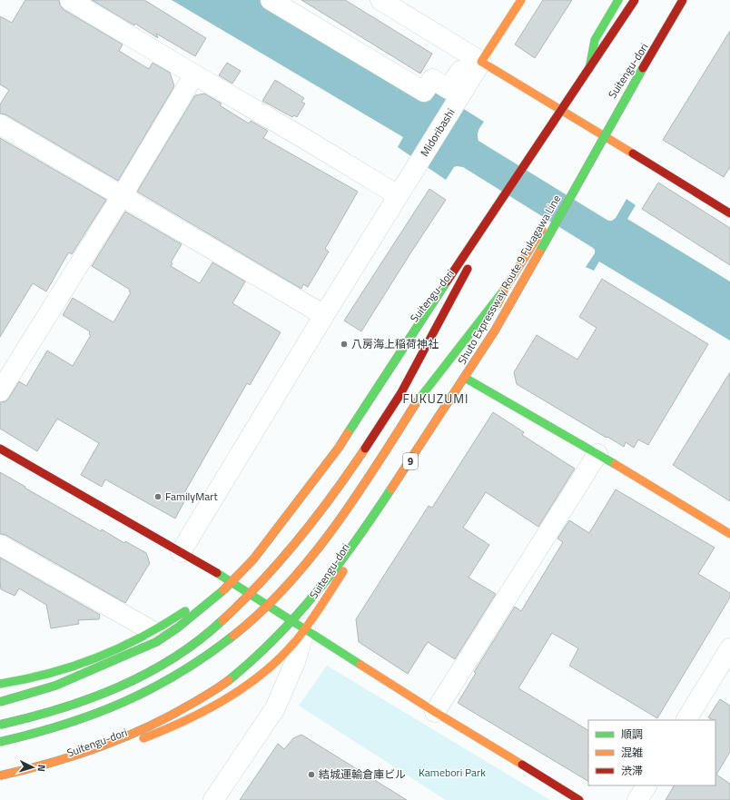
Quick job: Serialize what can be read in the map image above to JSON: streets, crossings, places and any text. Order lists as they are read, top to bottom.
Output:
{
  "streets": {
    "main road": ["Suitengu-dori", "Shuto Expressway Route 9 Fukagawa Line", "9"],
    "street": ["Midoribashi"]
  },
  "districts": ["FUKUZUMI"],
  "parks": ["Kamebori Park"],
  "places": ["八房海上稲荷神社", "FamilyMart", "結城運輸倉庫ビル"],
  "legend": ["順調", "混雑", "渋滞"],
  "north": "right"
}
